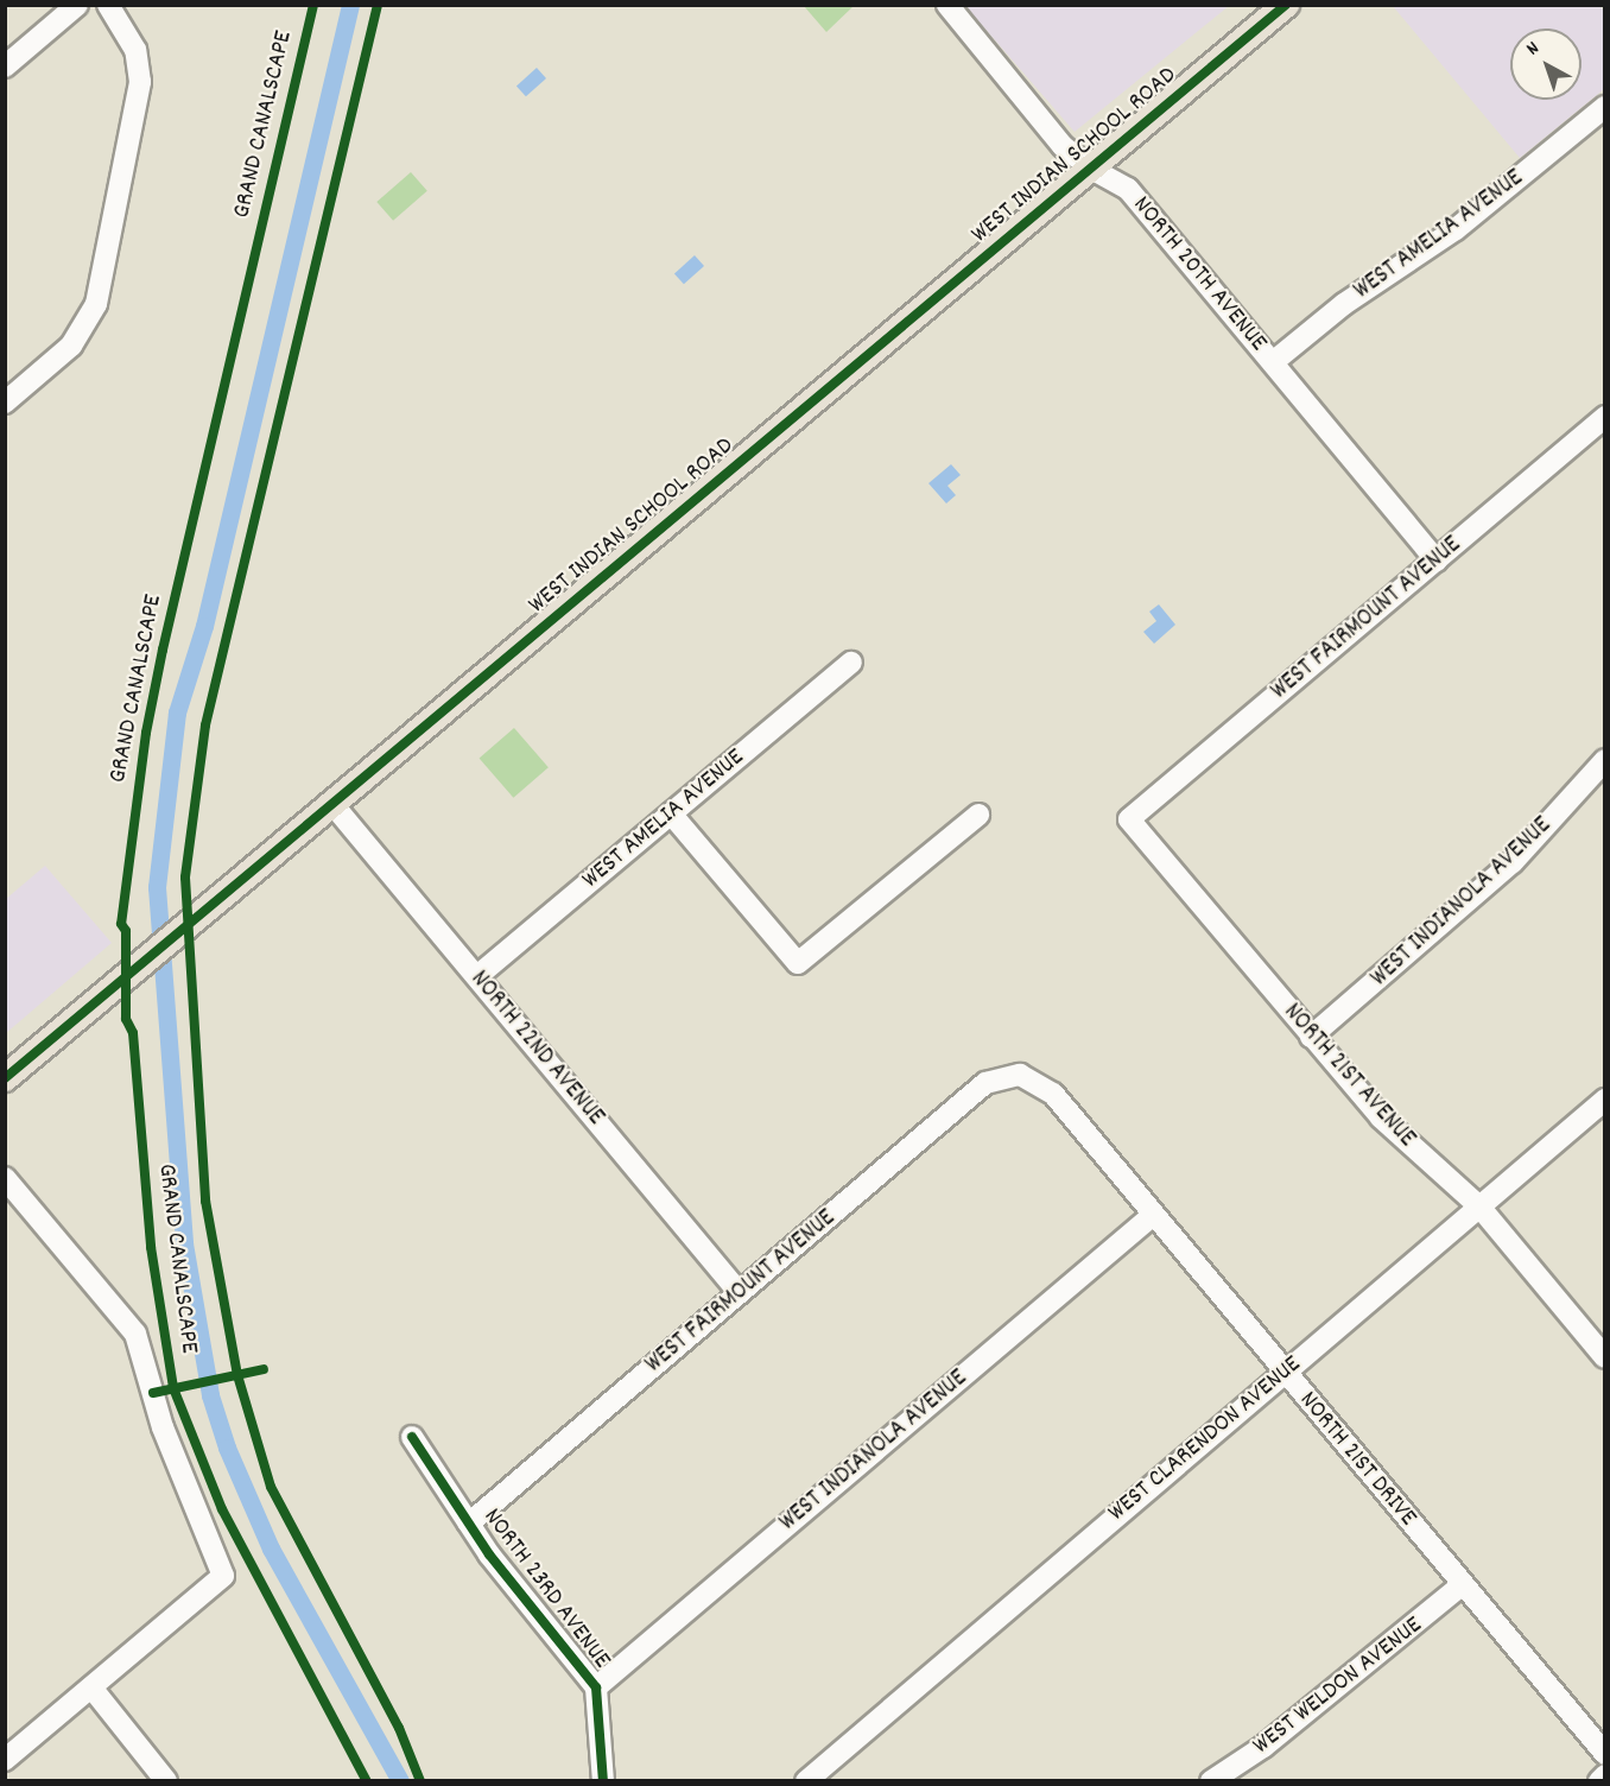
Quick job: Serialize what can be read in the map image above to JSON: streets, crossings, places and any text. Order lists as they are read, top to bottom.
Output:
{
  "streets": {
    "main road": ["WEST INDIAN SCHOOL ROAD"],
    "street": [
      "WEST AMELIA AVENUE",
      "NORTH 20TH AVENUE",
      "WEST FAIRMOUNT AVENUE",
      "WEST INDIANOLA AVENUE",
      "NORTH 22ND AVENUE",
      "NORTH 21ST AVENUE",
      "WEST CLARENDON AVENUE",
      "NORTH 21ST DRIVE",
      "NORTH 23RD AVENUE",
      "WEST WELDON AVENUE"
    ],
    "cycle path": ["GRAND CANALSCAPE"]
  },
  "crossings": [
    ["WEST INDIAN SCHOOL ROAD", "NORTH 20TH AVENUE"],
    ["WEST INDIAN SCHOOL ROAD", "NORTH 22ND AVENUE"],
    ["WEST AMELIA AVENUE", "NORTH 20TH AVENUE"],
    ["WEST AMELIA AVENUE", "NORTH 22ND AVENUE"],
    ["NORTH 20TH AVENUE", "WEST FAIRMOUNT AVENUE"],
    ["WEST FAIRMOUNT AVENUE", "NORTH 22ND AVENUE"],
    ["WEST FAIRMOUNT AVENUE", "NORTH 21ST AVENUE"],
    ["WEST FAIRMOUNT AVENUE", "NORTH 21ST DRIVE"],
    ["WEST FAIRMOUNT AVENUE", "NORTH 23RD AVENUE"],
    ["WEST INDIANOLA AVENUE", "NORTH 21ST AVENUE"],
    ["WEST INDIANOLA AVENUE", "NORTH 21ST DRIVE"],
    ["WEST INDIANOLA AVENUE", "NORTH 23RD AVENUE"],
    ["NORTH 21ST AVENUE", "WEST CLARENDON AVENUE"],
    ["WEST CLARENDON AVENUE", "NORTH 21ST DRIVE"],
    ["NORTH 21ST DRIVE", "WEST WELDON AVENUE"]
  ],
  "north": "top left"
}
